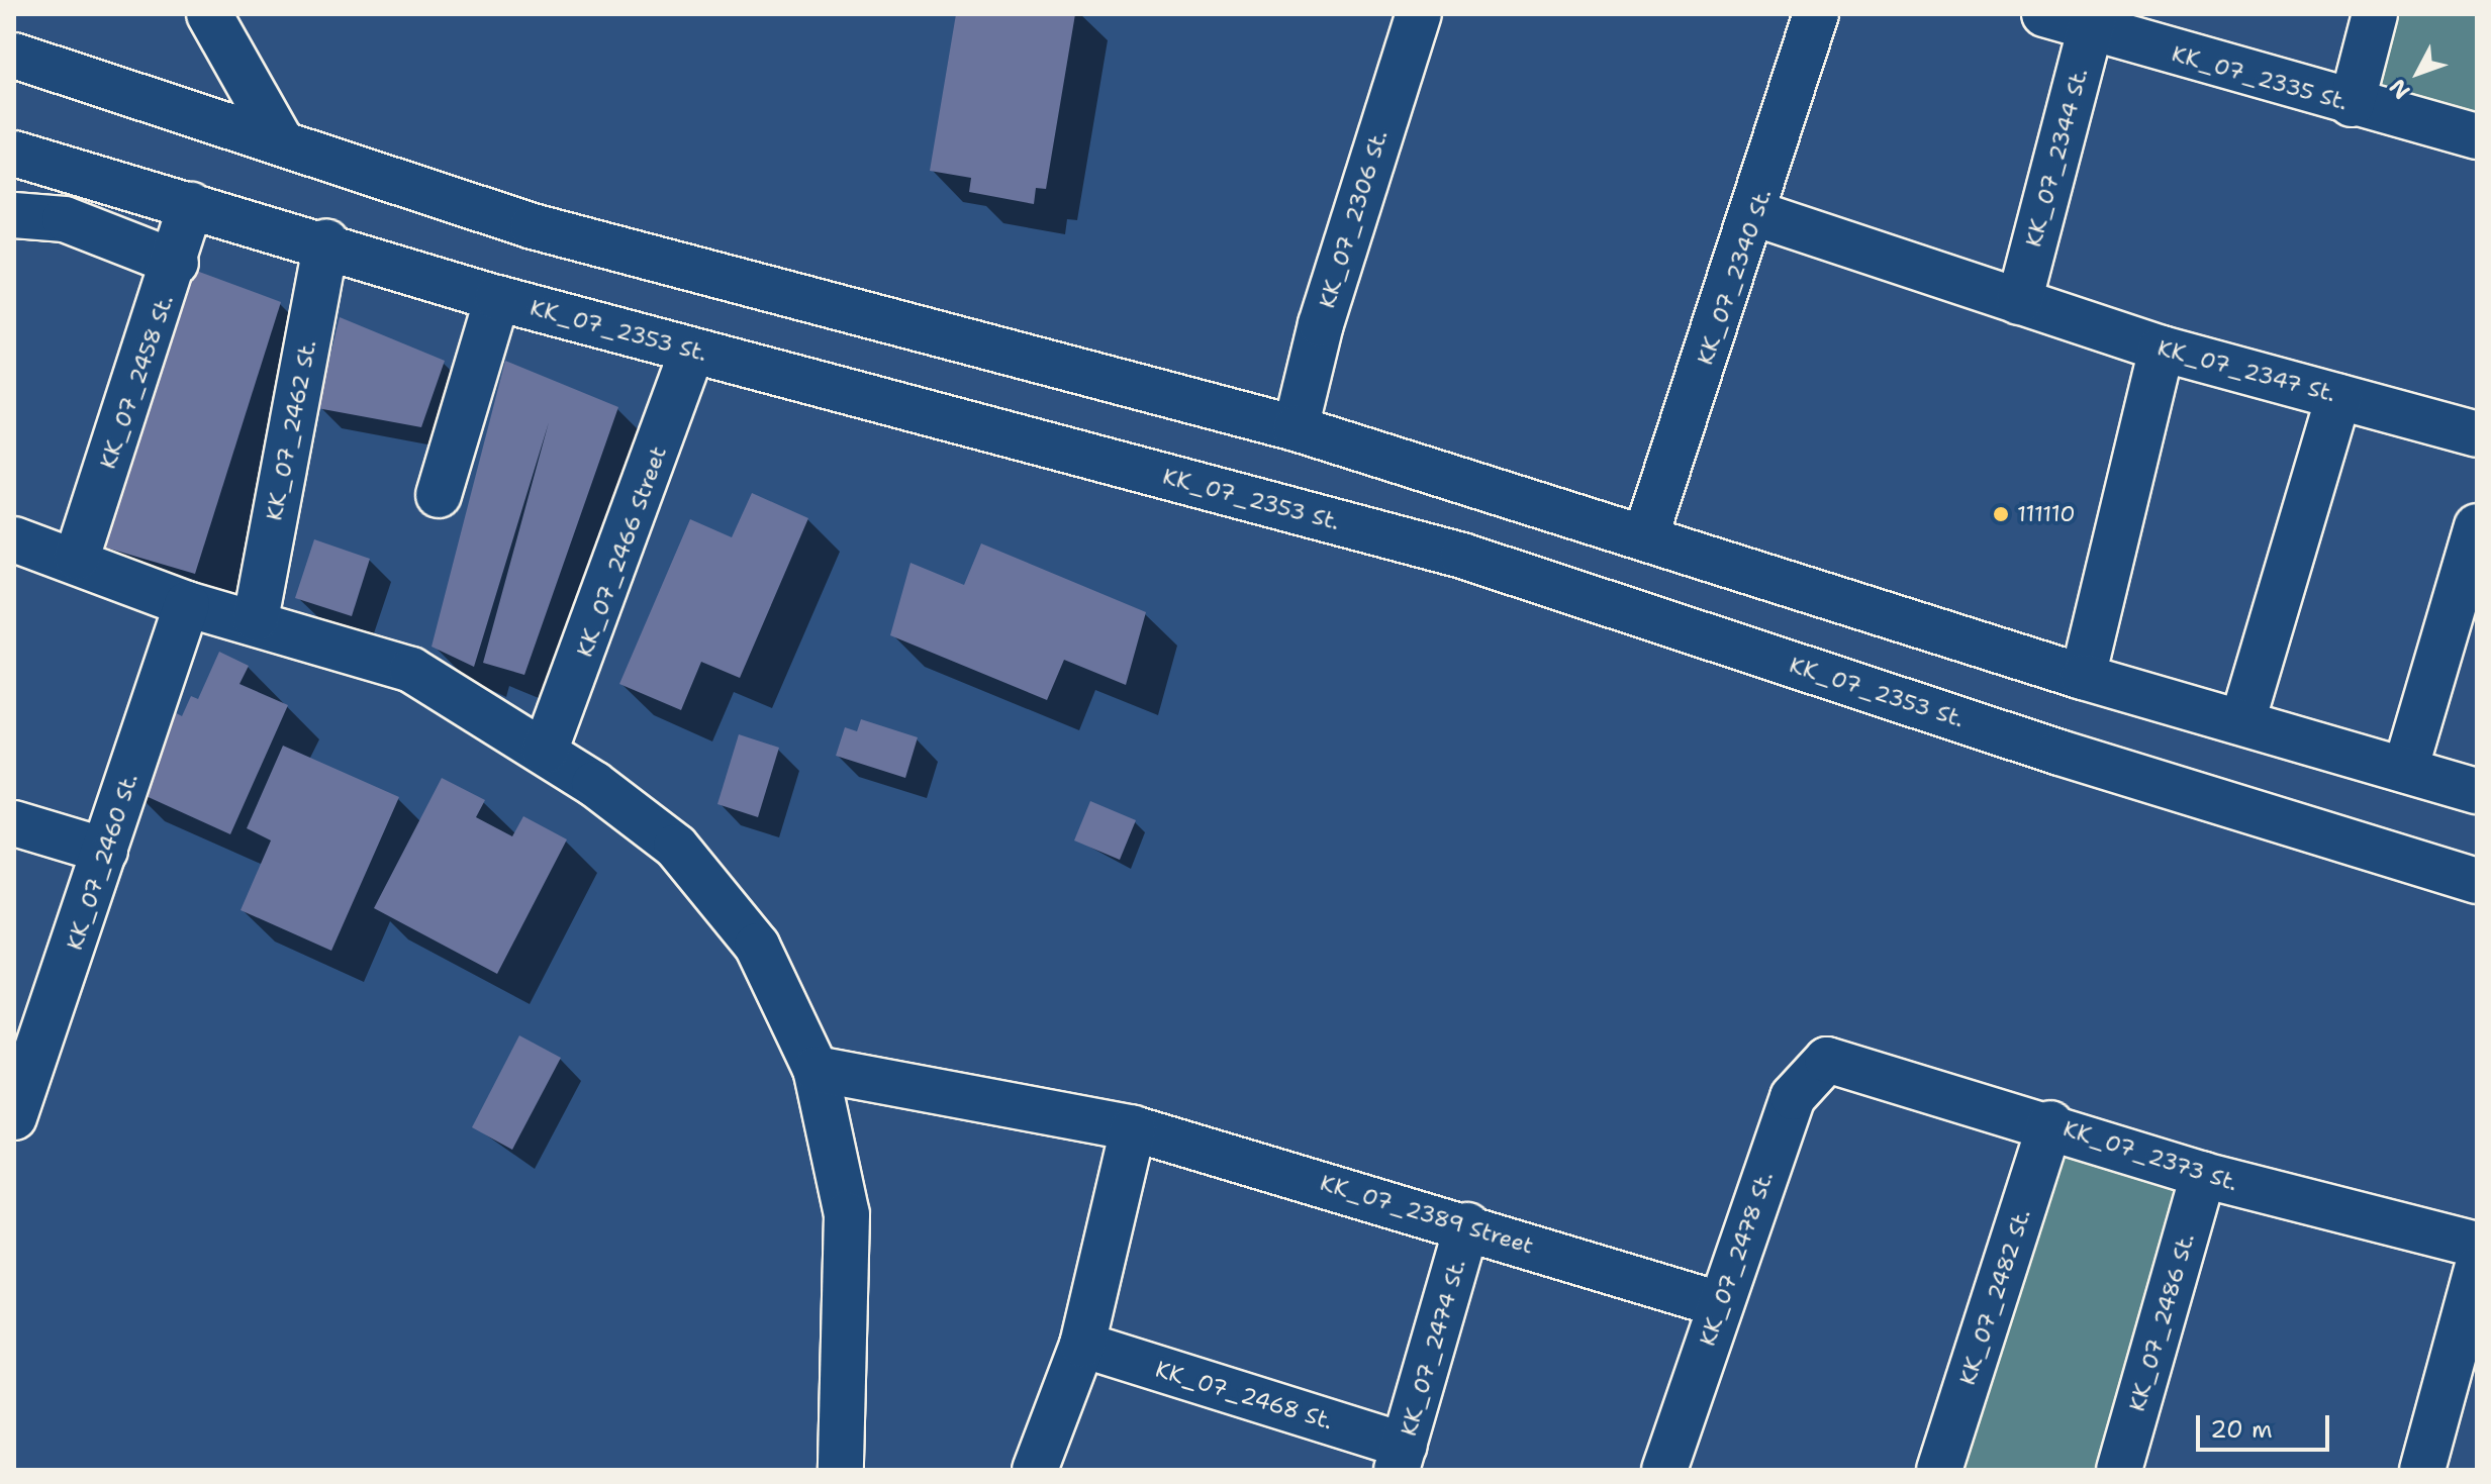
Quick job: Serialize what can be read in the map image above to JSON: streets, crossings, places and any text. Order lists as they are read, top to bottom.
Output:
{
  "streets": {
    "street": [
      "KK_07_2335 St.",
      "KK_07_2344 St.",
      "KK_07_2306 St.",
      "KK_07_2340 St.",
      "KK_07_2353 St.",
      "KK_07_2347 St.",
      "KK_07_2458 St.",
      "KK_07_2462 St.",
      "KK_07_2466 Street",
      "KK_07_2460 St.",
      "KK_07_2373 St.",
      "KK_07_2389 Street",
      "KK_07_2478 St.",
      "KK_07_2482 St.",
      "KK_07_2486 St.",
      "KK_07_2474 St.",
      "KK_07_2468 St."
    ]
  },
  "crossings": [
    ["KK_07_2335 St.", "KK_07_2344 St."],
    ["KK_07_2344 St.", "KK_07_2347 St."],
    ["KK_07_2340 St.", "KK_07_2347 St."],
    ["KK_07_2353 St.", "KK_07_2458 St."],
    ["KK_07_2353 St.", "KK_07_2462 St."],
    ["KK_07_2353 St.", "KK_07_2466 Street"],
    ["KK_07_2373 St.", "KK_07_2478 St."],
    ["KK_07_2373 St.", "KK_07_2482 St."],
    ["KK_07_2373 St.", "KK_07_2486 St."],
    ["KK_07_2389 Street", "KK_07_2478 St."],
    ["KK_07_2389 Street", "KK_07_2474 St."],
    ["KK_07_2474 St.", "KK_07_2468 St."]
  ],
  "places": ["111110"],
  "scale_bar": "20 m",
  "north": "bottom left"
}
